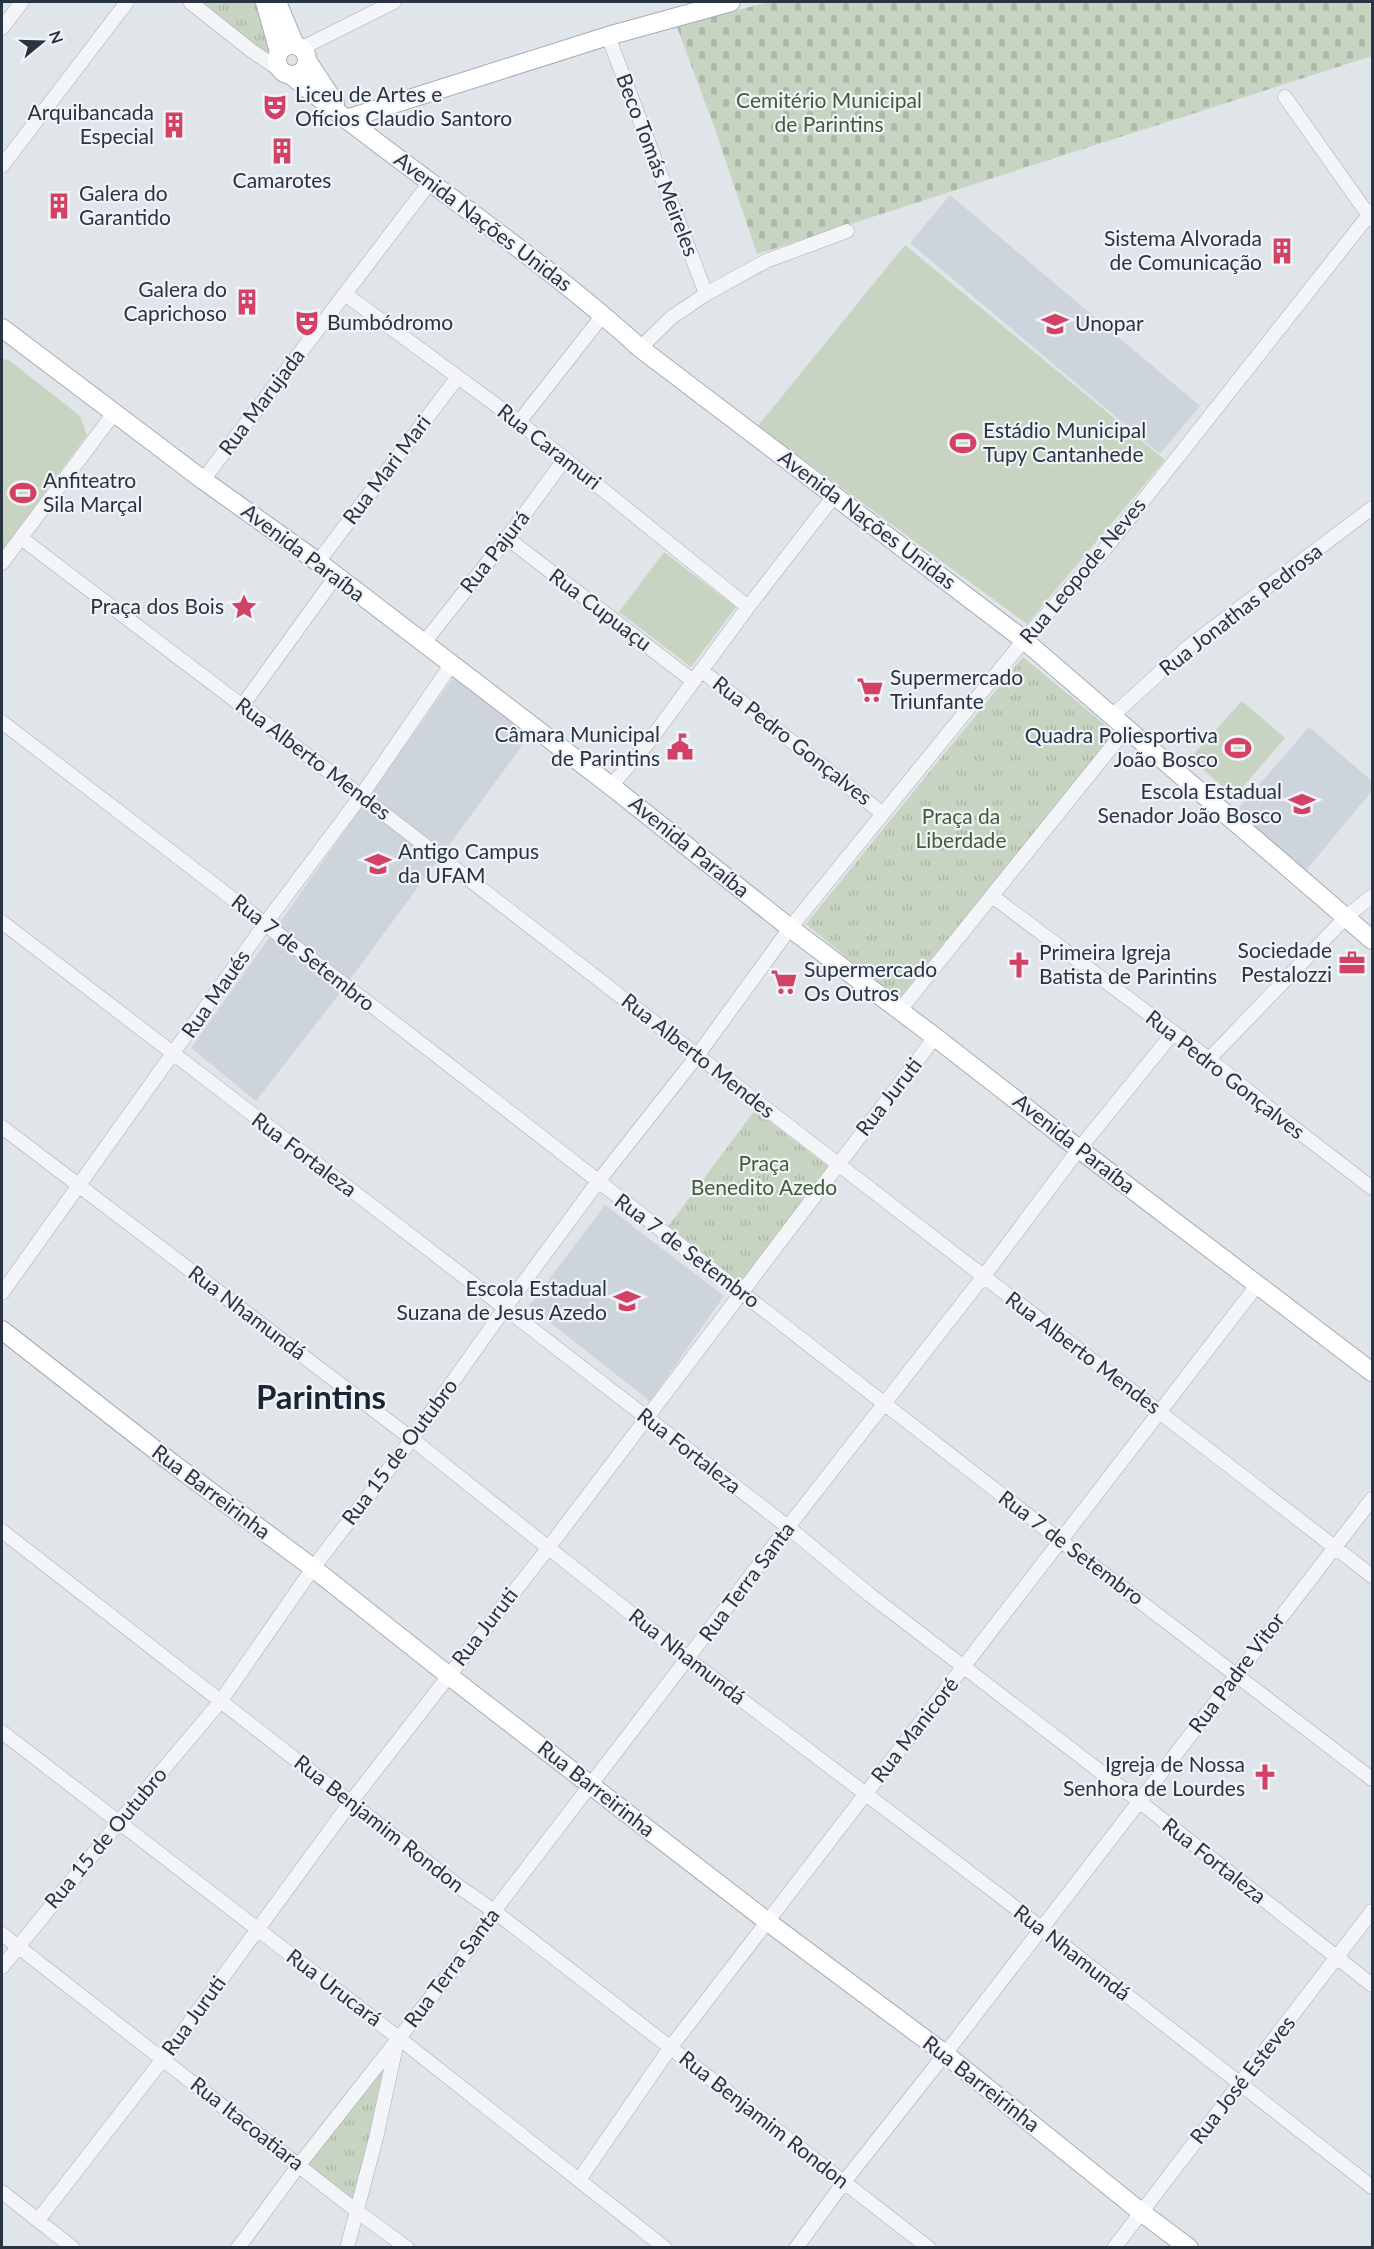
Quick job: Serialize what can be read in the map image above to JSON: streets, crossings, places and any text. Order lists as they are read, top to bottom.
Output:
{
  "streets": {
    "street": [
      "Beco Tomás Meireles",
      "Avenida Nações Unidas",
      "Rua Marujada",
      "Rua Caramuri",
      "Rua Mari Mari",
      "Rua Pajurá",
      "Avenida Paraíba",
      "Rua Leopode Neves",
      "Rua Cupuaçu",
      "Rua Jonathas Pedrosa",
      "Rua Pedro Gonçalves",
      "Rua Alberto Mendes",
      "Rua 7 de Setembro",
      "Rua Maués",
      "Rua Juruti",
      "Rua Fortaleza",
      "Rua Nhamundá",
      "Rua 15 de Outubro",
      "Rua Barreirinha",
      "Rua Terra Santa",
      "Rua Padre Vitor",
      "Rua Manicoré",
      "Rua Benjamim Rondon",
      "Rua Urucará",
      "Rua José Esteves",
      "Rua Itacoatiara"
    ]
  },
  "crossings": [
    ["Avenida Nações Unidas", "Rua Marujada"],
    ["Avenida Nações Unidas", "Rua Leopode Neves"],
    ["Avenida Nações Unidas", "Rua Jonathas Pedrosa"],
    ["Rua Marujada", "Rua Caramuri"],
    ["Rua Marujada", "Avenida Paraíba"],
    ["Rua Caramuri", "Rua Mari Mari"],
    ["Rua Caramuri", "Rua Pajurá"],
    ["Rua Mari Mari", "Avenida Paraíba"],
    ["Rua Pajurá", "Avenida Paraíba"],
    ["Rua Pajurá", "Rua Cupuaçu"],
    ["Avenida Paraíba", "Rua Leopode Neves"],
    ["Avenida Paraíba", "Rua Maués"],
    ["Avenida Paraíba", "Rua Juruti"],
    ["Avenida Paraíba", "Rua 15 de Outubro"],
    ["Avenida Paraíba", "Rua Terra Santa"],
    ["Avenida Paraíba", "Rua Manicoré"],
    ["Rua Leopode Neves", "Rua Pedro Gonçalves"],
    ["Rua Leopode Neves", "Rua 15 de Outubro"],
    ["Rua Cupuaçu", "Rua Pedro Gonçalves"],
    ["Rua Pedro Gonçalves", "Rua Terra Santa"],
    ["Rua Alberto Mendes", "Rua Maués"],
    ["Rua Alberto Mendes", "Rua Juruti"],
    ["Rua Alberto Mendes", "Rua 15 de Outubro"],
    ["Rua Alberto Mendes", "Rua Terra Santa"],
    ["Rua Alberto Mendes", "Rua Padre Vitor"],
    ["Rua Alberto Mendes", "Rua Manicoré"],
    ["Rua 7 de Setembro", "Rua Maués"],
    ["Rua 7 de Setembro", "Rua Juruti"],
    ["Rua 7 de Setembro", "Rua 15 de Outubro"],
    ["Rua 7 de Setembro", "Rua Terra Santa"],
    ["Rua 7 de Setembro", "Rua Padre Vitor"],
    ["Rua 7 de Setembro", "Rua Manicoré"],
    ["Rua Maués", "Rua Fortaleza"],
    ["Rua Maués", "Rua Nhamundá"],
    ["Rua Juruti", "Rua Fortaleza"],
    ["Rua Juruti", "Rua Nhamundá"],
    ["Rua Juruti", "Rua Barreirinha"],
    ["Rua Juruti", "Rua Benjamim Rondon"],
    ["Rua Juruti", "Rua Urucará"],
    ["Rua Juruti", "Rua Itacoatiara"],
    ["Rua Fortaleza", "Rua 15 de Outubro"],
    ["Rua Fortaleza", "Rua Terra Santa"],
    ["Rua Fortaleza", "Rua Padre Vitor"],
    ["Rua Fortaleza", "Rua Manicoré"],
    ["Rua Fortaleza", "Rua José Esteves"],
    ["Rua Nhamundá", "Rua 15 de Outubro"],
    ["Rua Nhamundá", "Rua Terra Santa"],
    ["Rua Nhamundá", "Rua Padre Vitor"],
    ["Rua Nhamundá", "Rua Manicoré"],
    ["Rua Nhamundá", "Rua José Esteves"],
    ["Rua 15 de Outubro", "Rua Barreirinha"],
    ["Rua 15 de Outubro", "Rua Benjamim Rondon"],
    ["Rua 15 de Outubro", "Rua Urucará"],
    ["Rua 15 de Outubro", "Rua Itacoatiara"],
    ["Rua Barreirinha", "Rua Terra Santa"],
    ["Rua Barreirinha", "Rua Padre Vitor"],
    ["Rua Barreirinha", "Rua Manicoré"],
    ["Rua Barreirinha", "Rua José Esteves"],
    ["Rua Terra Santa", "Rua Benjamim Rondon"],
    ["Rua Terra Santa", "Rua Urucará"],
    ["Rua Terra Santa", "Rua Itacoatiara"],
    ["Rua Padre Vitor", "Rua Benjamim Rondon"],
    ["Rua Manicoré", "Rua Benjamim Rondon"],
    ["Rua Manicoré", "Rua Urucará"]
  ],
  "districts": ["Parintins"],
  "parks": ["Cemitério Municipal de Parintins", "Praça da Liberdade", "Praça Benedito Azedo"],
  "places": {
    "theatre": ["Liceu de Artes e Ofícios Claudio Santoro", "Bumbódromo"],
    "building": [
      "Arquibancada Especial",
      "Camarotes",
      "Galera do Garantido",
      "Sistema Alvorada de Comunicação",
      "Galera do Caprichoso"
    ],
    "school or university": [
      "Unopar",
      "Escola Estadual Senador João Bosco",
      "Antigo Campus da UFAM",
      "Escola Estadual Suzana de Jesus Azedo"
    ],
    "sports": ["Estádio Municipal Tupy Cantanhede", "Anfiteatro Sila Marçal", "Quadra Poliesportiva João Bosco"],
    "place": ["Praça dos Bois"],
    "supermarket": ["Supermercado Triunfante", "Supermercado Os Outros"],
    "public building": ["Câmara Municipal de Parintins"],
    "office": ["Sociedade Pestalozzi"],
    "church": ["Primeira Igreja Batista de Parintins", "Igreja de Nossa Senhora de Lourdes"]
  },
  "north": "right"
}
